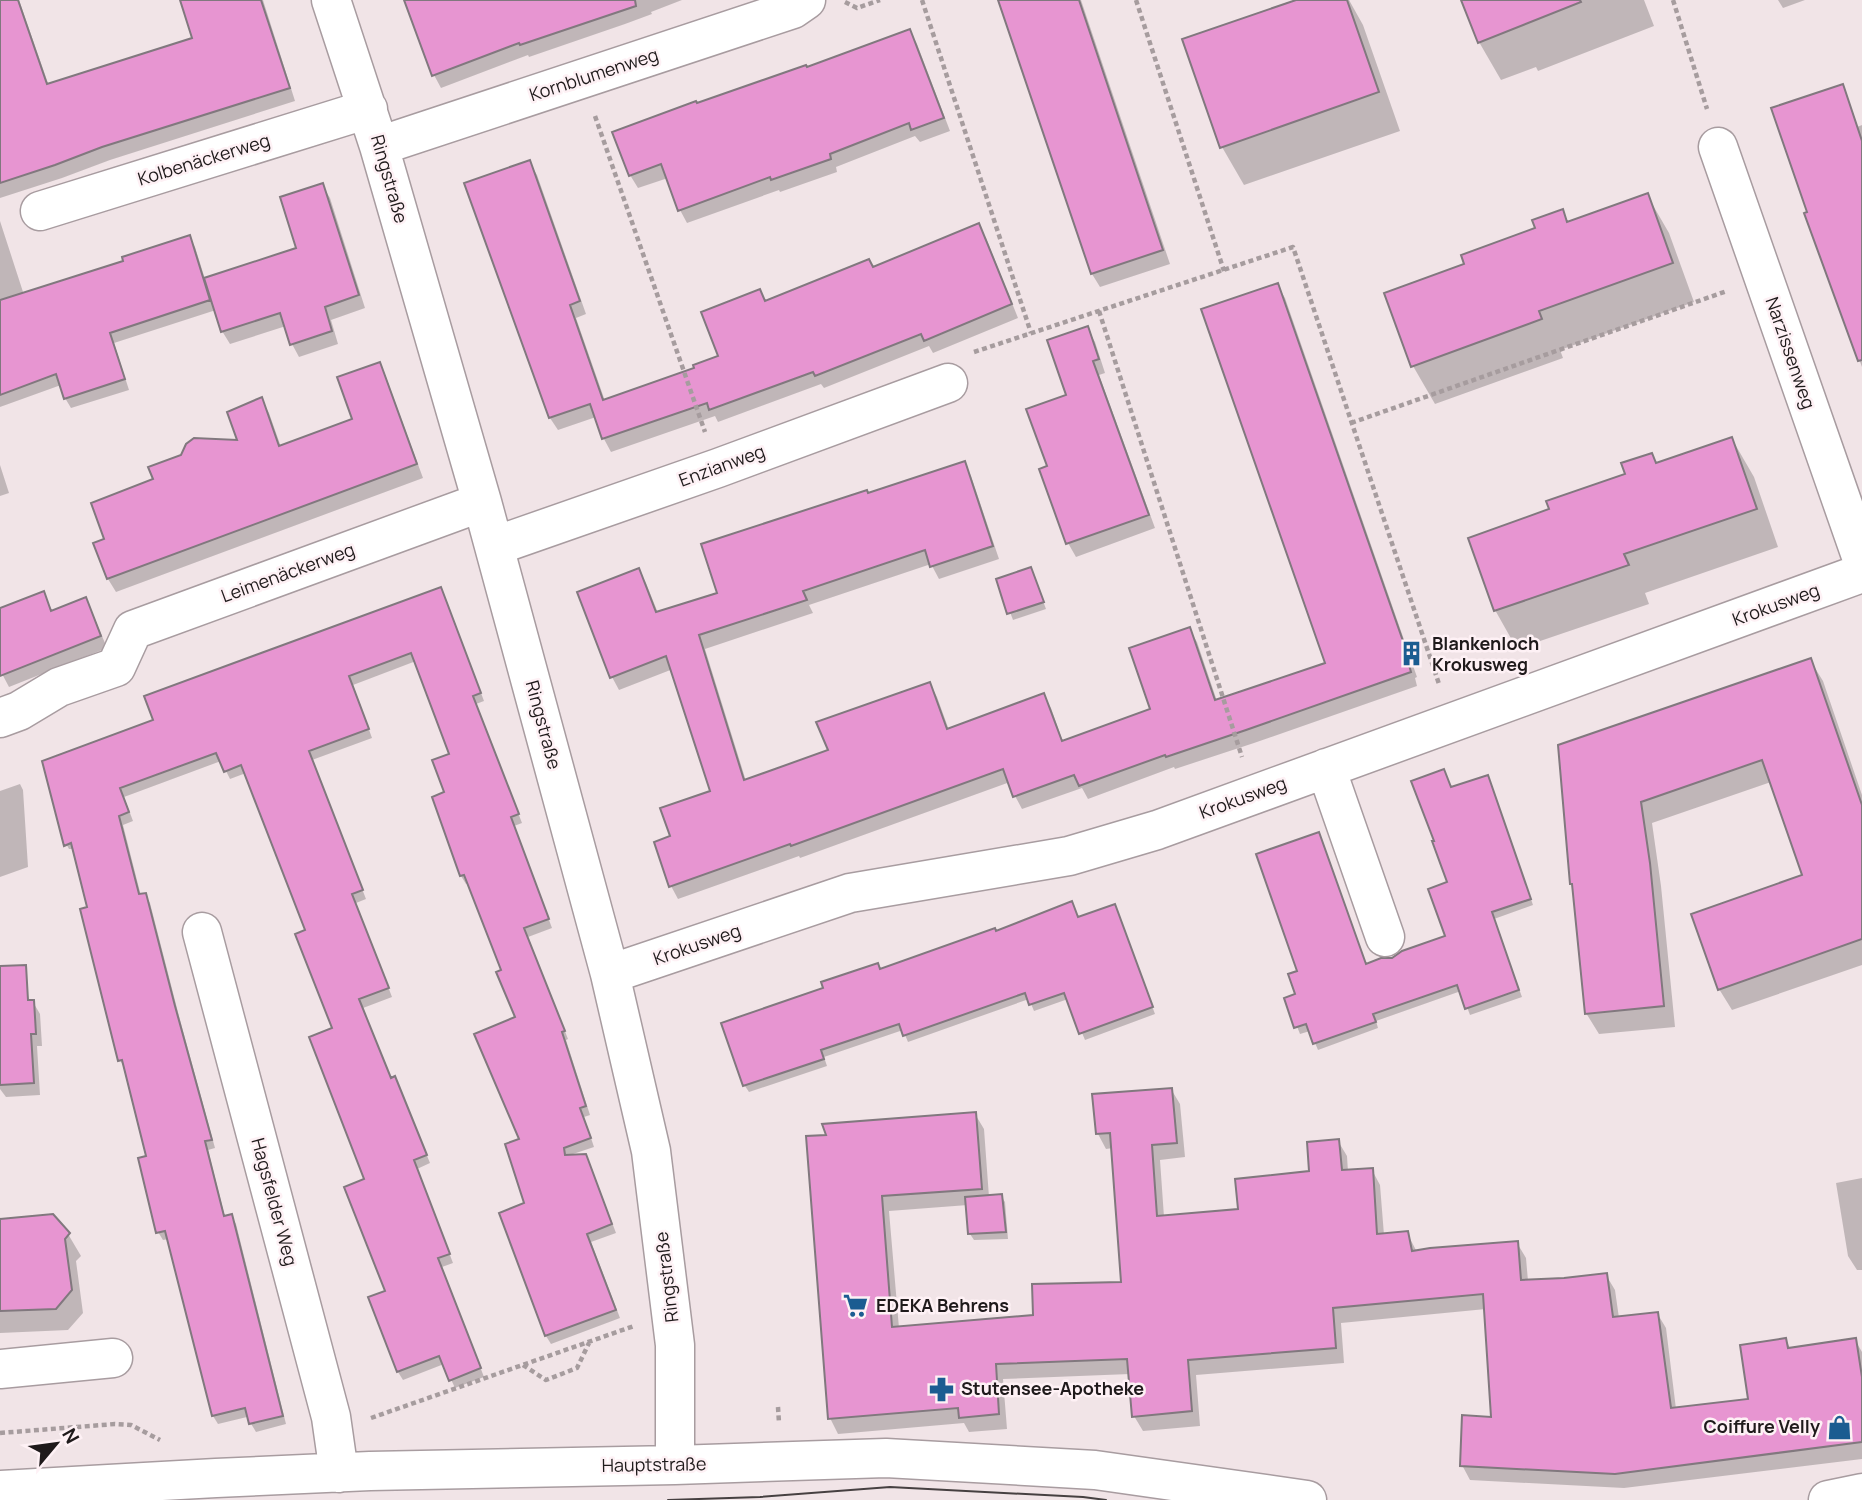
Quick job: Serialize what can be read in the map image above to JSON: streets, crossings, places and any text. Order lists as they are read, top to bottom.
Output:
{
  "streets": {
    "street": [
      "Kornblumenweg",
      "Kolbenäckerweg",
      "Ringstraße",
      "Narzissenweg",
      "Enzianweg",
      "Leimenäckerweg",
      "Krokusweg",
      "Hagsfelder Weg",
      "Hauptstraße"
    ]
  },
  "crossings": [
    ["Kornblumenweg", "Ringstraße"],
    ["Kolbenäckerweg", "Ringstraße"],
    ["Ringstraße", "Enzianweg"],
    ["Ringstraße", "Leimenäckerweg"],
    ["Ringstraße", "Krokusweg"],
    ["Ringstraße", "Hauptstraße"],
    ["Hagsfelder Weg", "Hauptstraße"]
  ],
  "places": {
    "building": ["Blankenloch Krokusweg"],
    "supermarket": ["EDEKA Behrens"],
    "pharmacy": ["Stutensee-Apotheke"],
    "shop": ["Coiffure Velly"]
  },
  "north": "top right"
}
